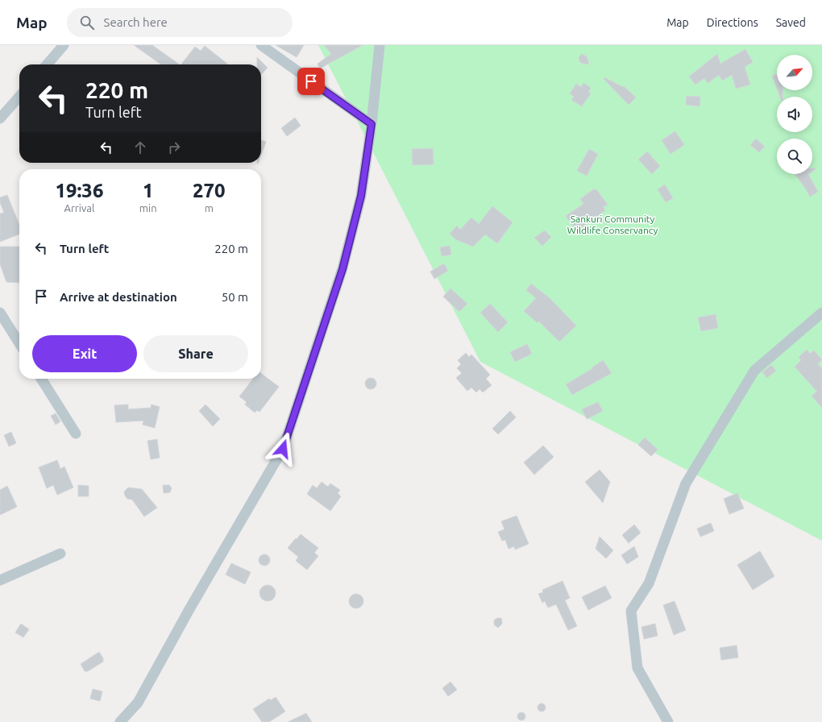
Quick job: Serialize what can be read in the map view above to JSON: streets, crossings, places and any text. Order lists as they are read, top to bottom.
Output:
{
  "parks": ["Sankuri Community Wildlife Conservancy"],
  "north": "top right",
  "page": {
    "header": "Map",
    "search": "Search here",
    "nav": ["Map", "Directions", "Saved"],
    "turn": ["220 m", "Turn left"],
    "eta": [
      "19:36",
      "Arrival",
      "1",
      "min",
      "270",
      "m"
    ],
    "list": [
      {
        "name": "Turn left",
        "value": "220 m"
      },
      {
        "name": "Arrive at destination",
        "value": "50 m"
      }
    ],
    "buttons": ["Exit", "Share"]
  }
}
